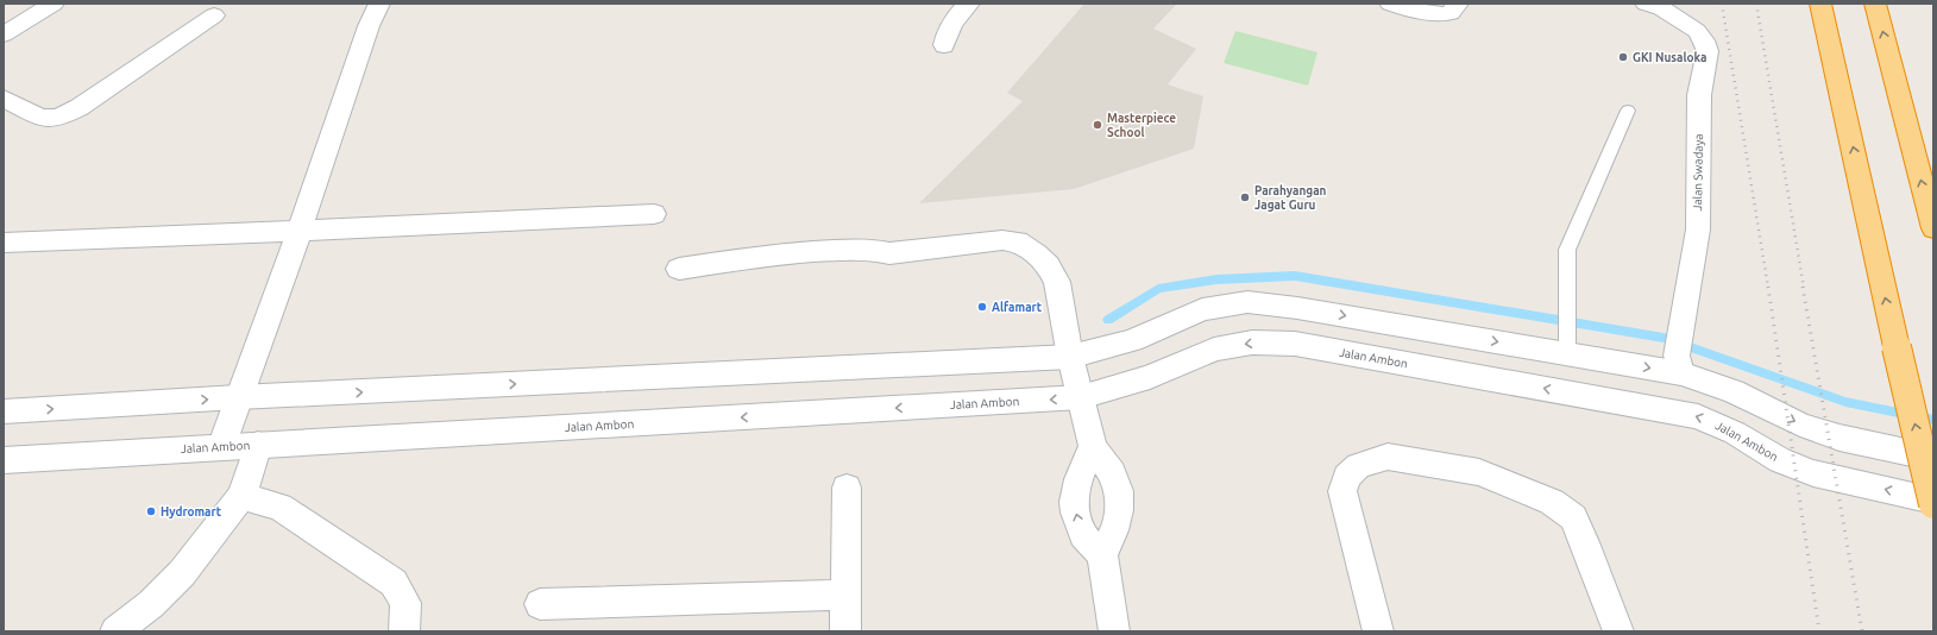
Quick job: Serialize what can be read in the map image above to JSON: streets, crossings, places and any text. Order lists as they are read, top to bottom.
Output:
{
  "streets": {
    "street": ["Jalan Swadaya", "Jalan Ambon"]
  },
  "places": [
    "GKI Nusaloka",
    "Masterpiece School",
    "Parahyangan Jagat Guru",
    "Alfamart",
    "Hydromart"
  ]
}
